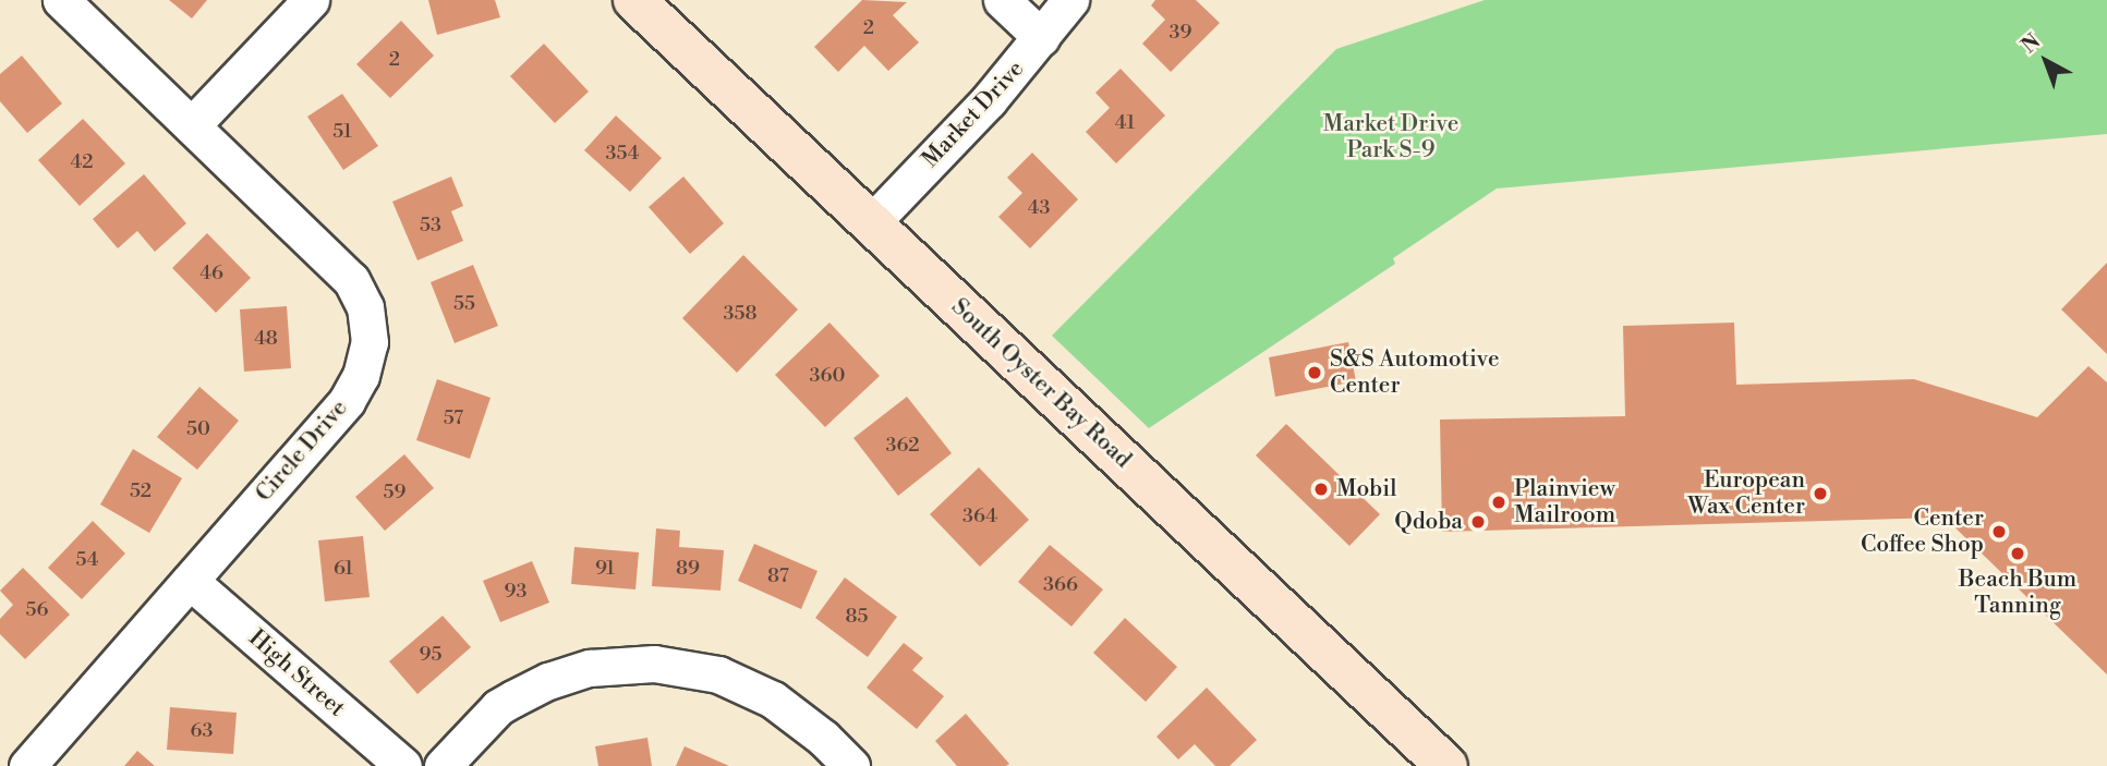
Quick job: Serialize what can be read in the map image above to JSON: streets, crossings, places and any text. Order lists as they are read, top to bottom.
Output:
{
  "streets": {
    "main road": ["South Oyster Bay Road"],
    "street": ["Market Drive", "Circle Drive", "High Street"]
  },
  "crossings": [
    ["Market Drive", "South Oyster Bay Road"],
    ["Circle Drive", "High Street"]
  ],
  "parks": ["Market Drive Park S-9"],
  "places": [
    "S&S Automotive Center",
    "Mobil",
    "European Wax Center",
    "Plainview Mailroom",
    "Qdoba",
    "Center Coffee Shop",
    "Beach Bum Tanning"
  ],
  "house_numbers": [
    "2",
    "39",
    "2",
    "41",
    "51",
    "354",
    "42",
    "43",
    "53",
    "46",
    "55",
    "358",
    "48",
    "360",
    "57",
    "50",
    "362",
    "52",
    "59",
    "364",
    "54",
    "61",
    "91",
    "89",
    "87",
    "366",
    "93",
    "56",
    "85",
    "95",
    "63"
  ],
  "north": "top left"
}
